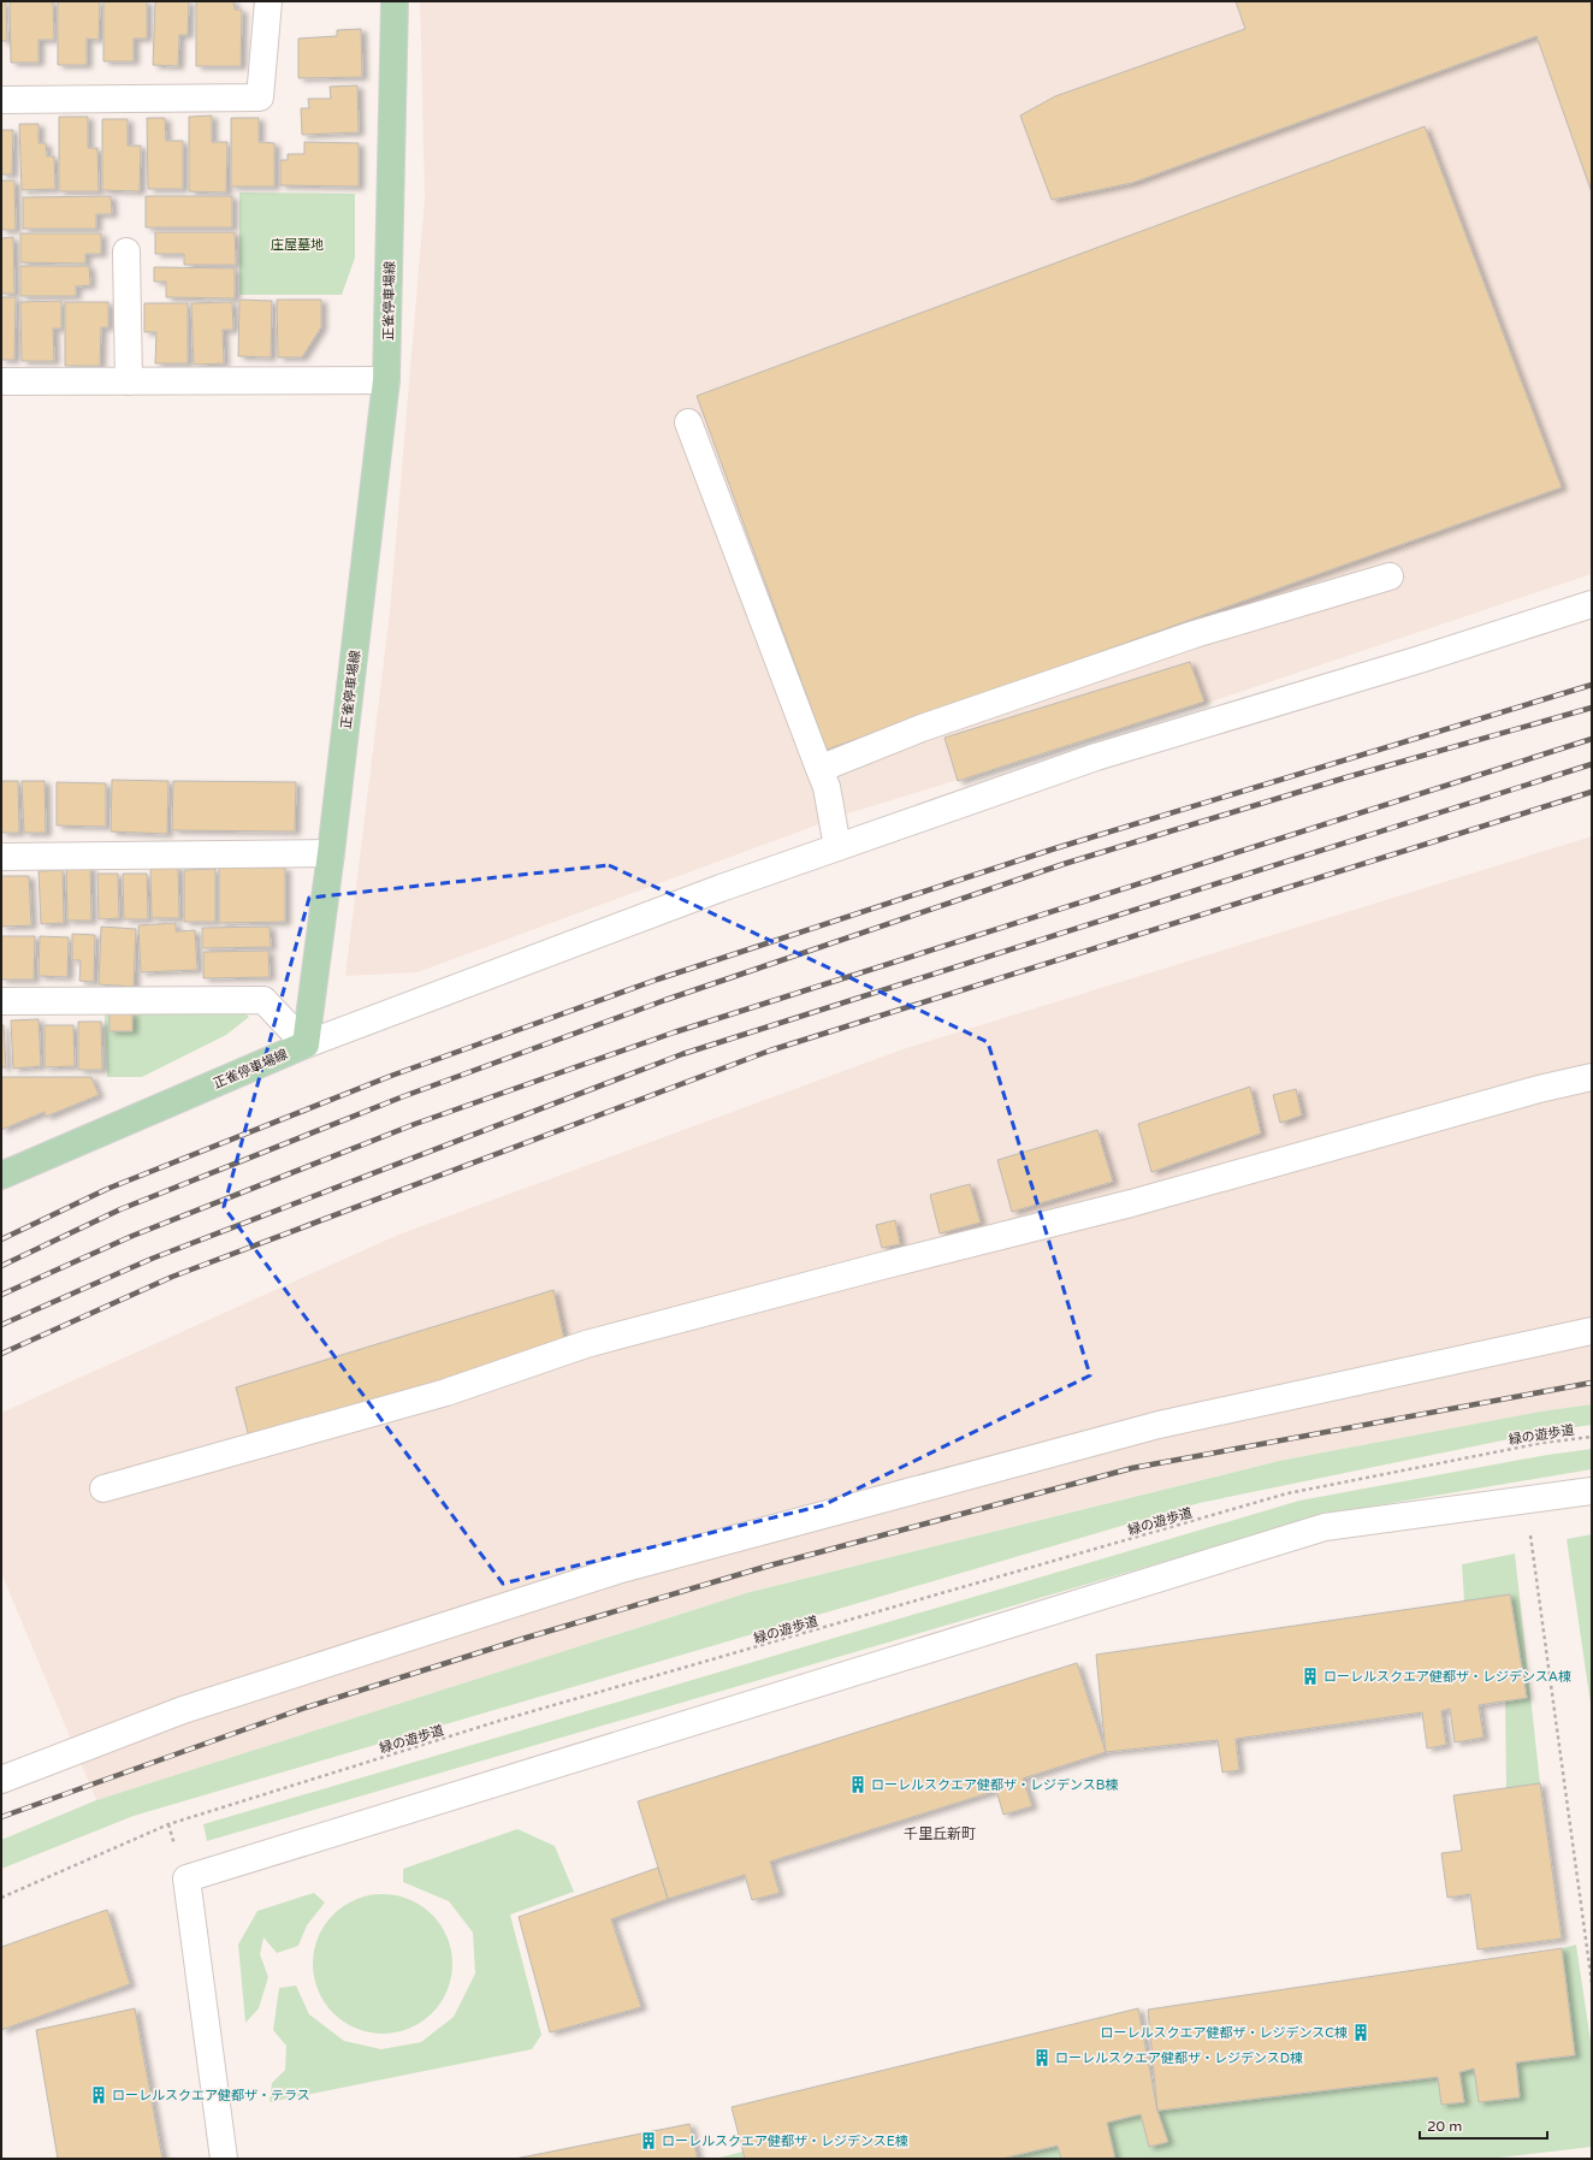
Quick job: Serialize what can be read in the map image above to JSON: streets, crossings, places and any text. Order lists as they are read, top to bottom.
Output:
{
  "streets": {
    "main road": ["正雀停車場線"],
    "path": ["緑の遊歩道"]
  },
  "districts": ["千里丘新町"],
  "parks": ["庄屋墓地"],
  "places": {
    "building": [
      "ローレルスクエア健都ザ・レジデンスA棟",
      "ローレルスクエア健都ザ・レジデンスB棟",
      "ローレルスクエア健都ザ・レジデンスC棟",
      "ローレルスクエア健都ザ・レジデンスD棟",
      "ローレルスクエア健都ザ・テラス",
      "ローレルスクエア健都ザ・レジデンスE棟"
    ]
  },
  "scale_bar": "20 m"
}
